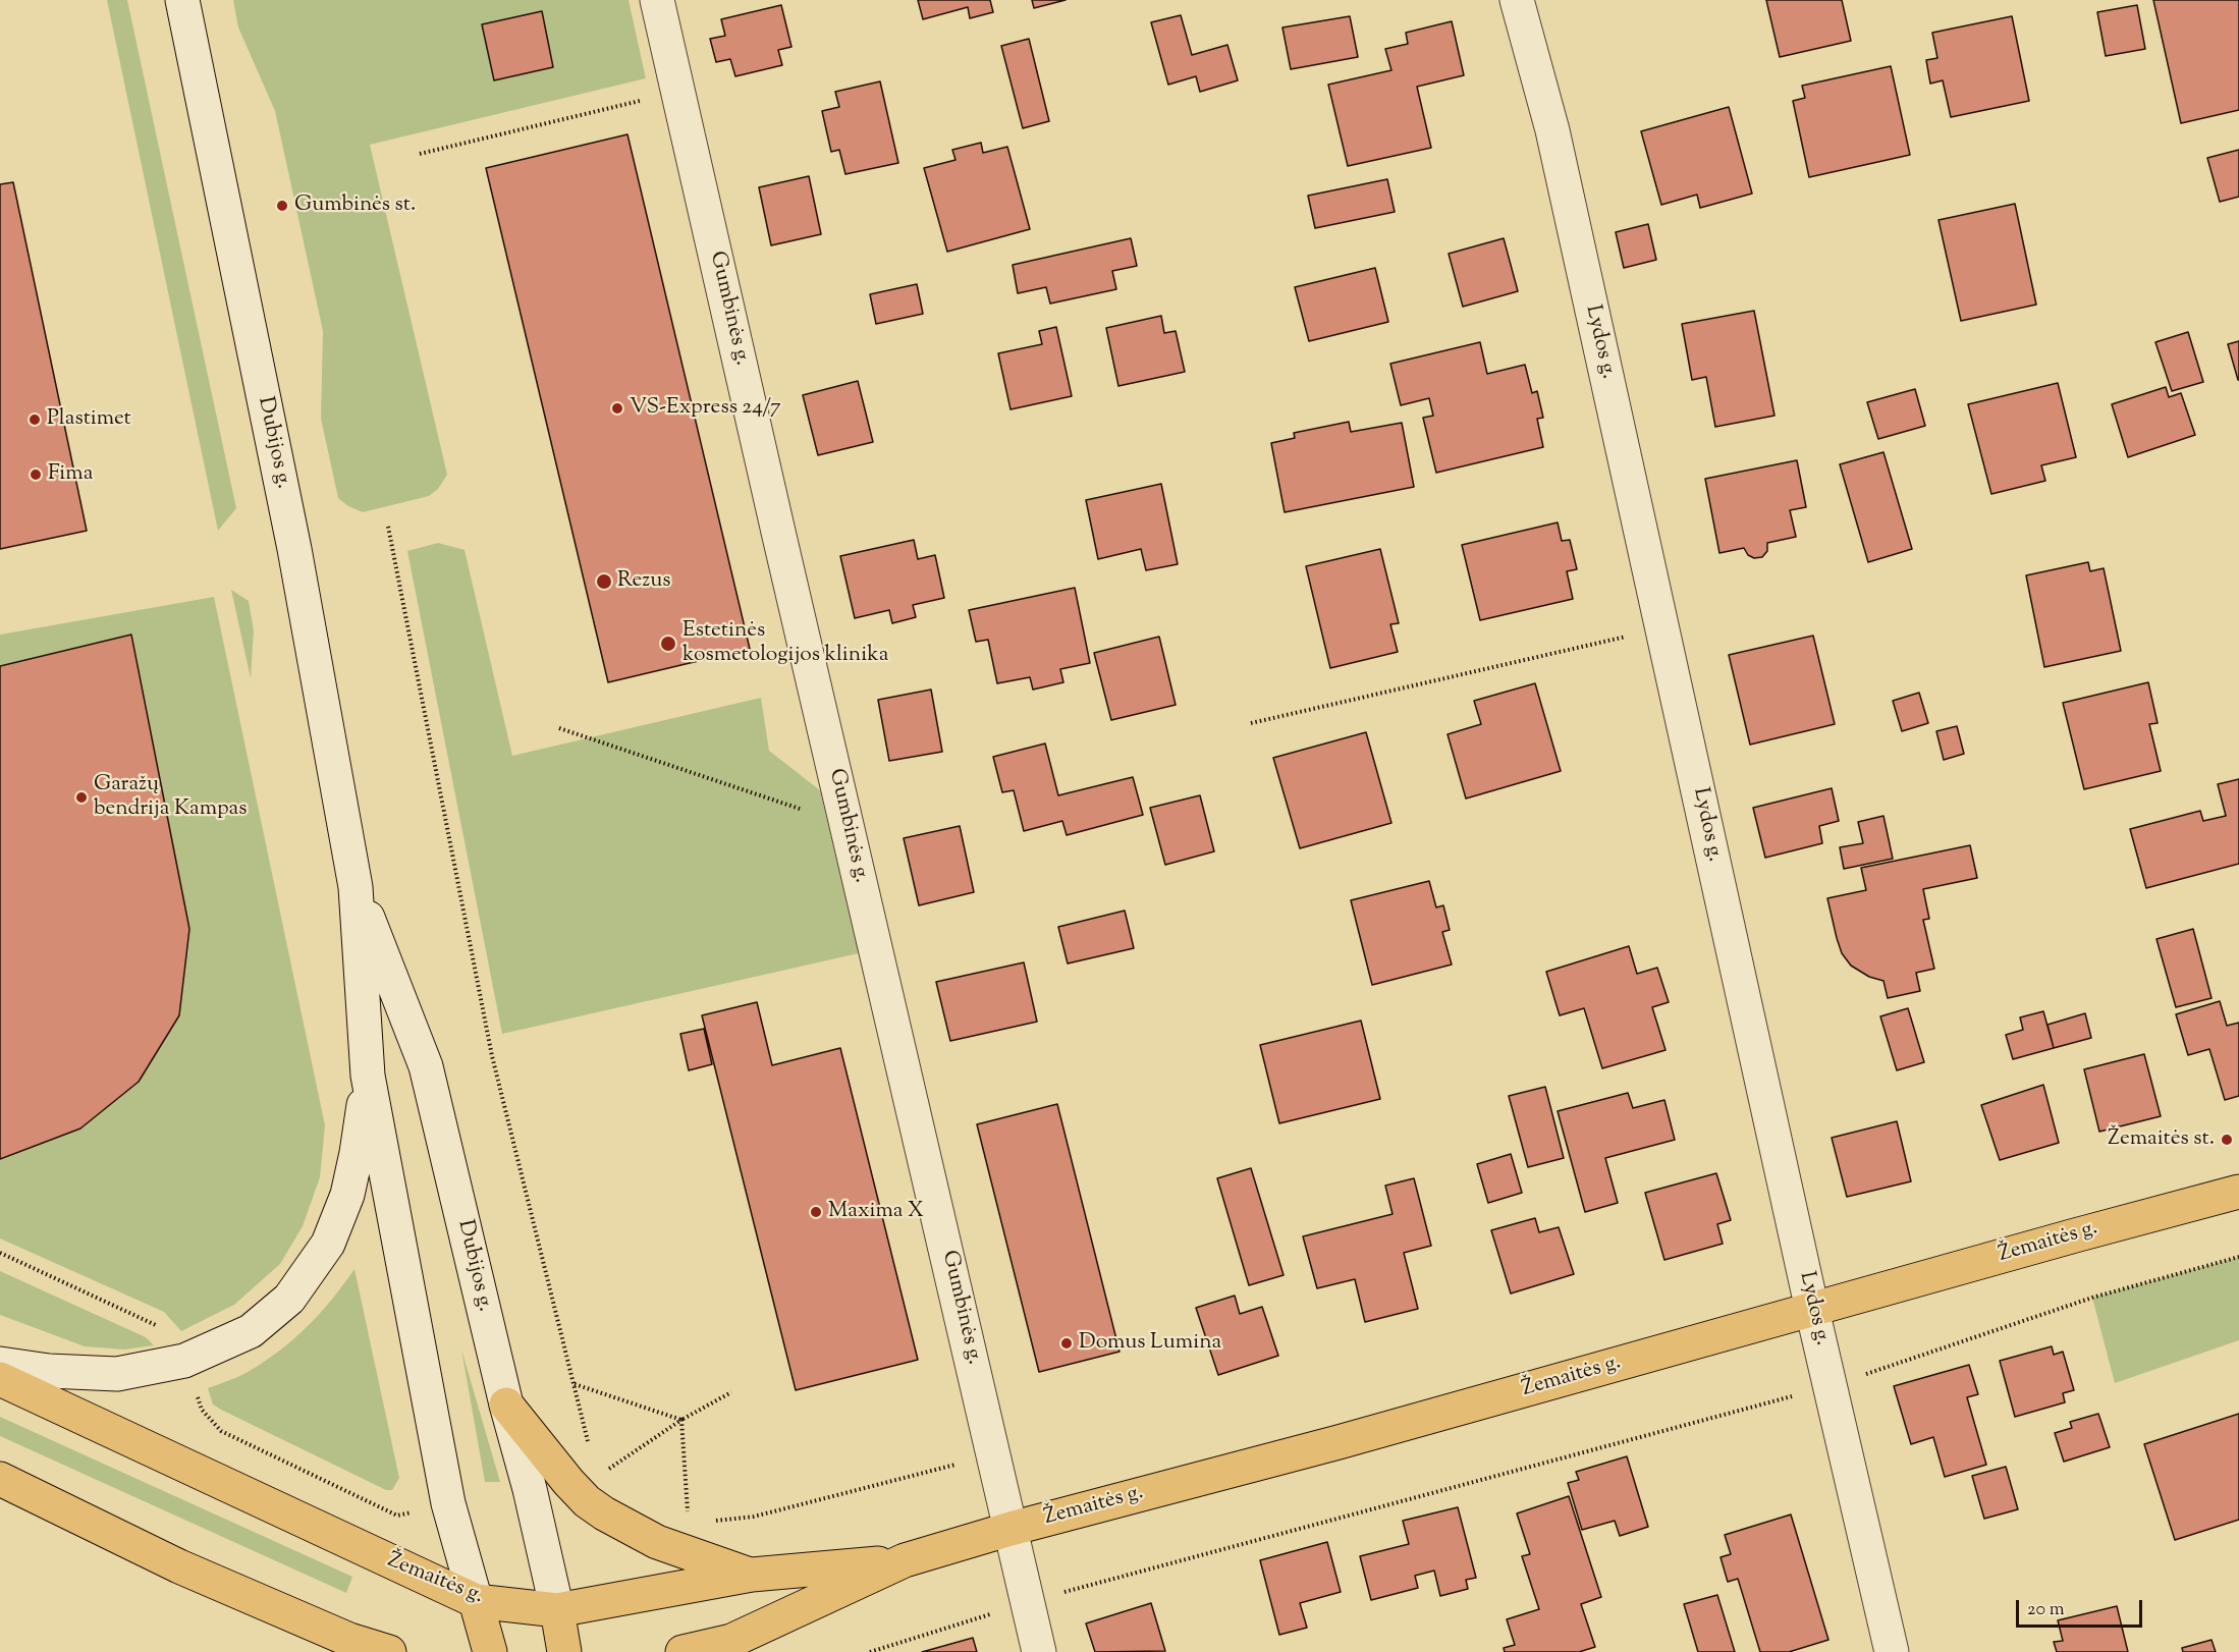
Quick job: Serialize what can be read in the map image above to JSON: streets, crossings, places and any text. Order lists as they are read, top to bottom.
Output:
{
  "streets": {
    "main road": ["Dubijos g.", "Žemaitės g."],
    "street": ["Gumbinės g.", "Lydos g."]
  },
  "crossings": [
    ["Gumbinės g.", "Žemaitės g."],
    ["Lydos g.", "Žemaitės g."],
    ["Dubijos g.", "Žemaitės g."]
  ],
  "places": [
    "Gumbinės st.",
    "VS-Express 24/7",
    "Plastimet",
    "Fima",
    "Rezus",
    "Estetinės kosmetologijos klinika",
    "Garažų bendrija Kampas",
    "Žemaitės st.",
    "Maxima X",
    "Domus Lumina"
  ],
  "scale_bar": "20 m"
}
